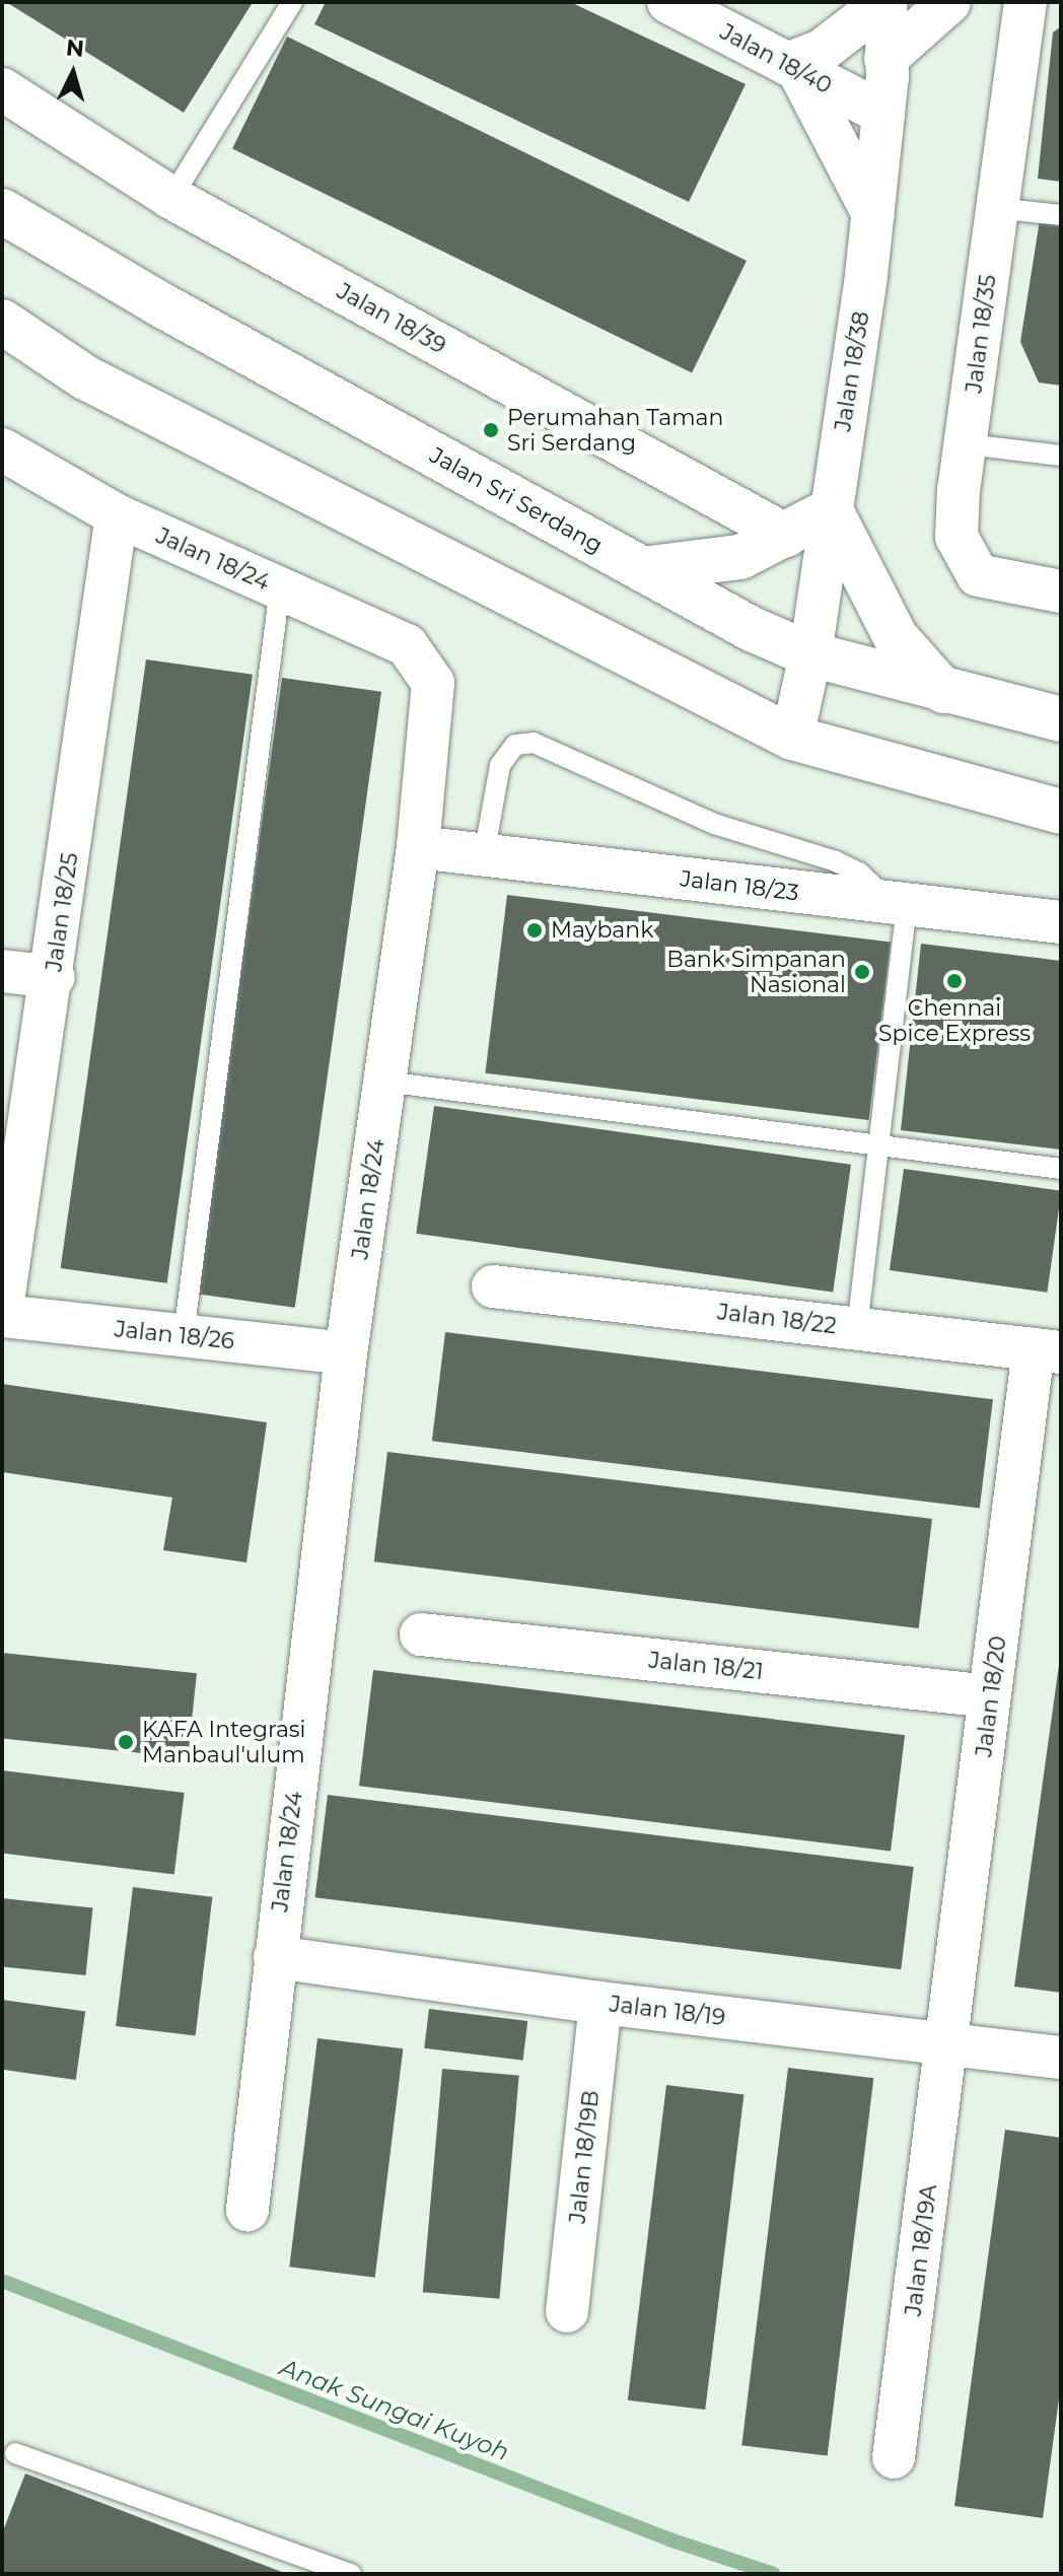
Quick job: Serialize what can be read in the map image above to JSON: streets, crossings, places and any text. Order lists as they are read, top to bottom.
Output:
{
  "streets": {
    "street": [
      "Jalan 18/40",
      "Jalan 18/39",
      "Jalan 18/35",
      "Jalan 18/38",
      "Jalan Sri Serdang",
      "Jalan 18/24",
      "Jalan 18/23",
      "Jalan 18/25",
      "Jalan 18/22",
      "Jalan 18/26",
      "Jalan 18/21",
      "Jalan 18/20",
      "Jalan 18/19",
      "Jalan 18/19B",
      "Jalan 18/19A"
    ]
  },
  "crossings": [
    ["Jalan 18/40", "Jalan 18/38"],
    ["Jalan 18/38", "Jalan Sri Serdang"],
    ["Jalan 18/24", "Jalan 18/23"],
    ["Jalan 18/24", "Jalan 18/25"],
    ["Jalan 18/24", "Jalan 18/26"],
    ["Jalan 18/24", "Jalan 18/19"],
    ["Jalan 18/22", "Jalan 18/20"],
    ["Jalan 18/21", "Jalan 18/20"],
    ["Jalan 18/20", "Jalan 18/19"],
    ["Jalan 18/20", "Jalan 18/19A"],
    ["Jalan 18/19", "Jalan 18/19B"],
    ["Jalan 18/19", "Jalan 18/19A"]
  ],
  "water": ["Anak Sungai Kuyoh"],
  "places": [
    "Perumahan Taman Sri Serdang",
    "Maybank",
    "Bank Simpanan Nasional",
    "Chennai Spice Express",
    "KAFA Integrasi Manbaul'ulum"
  ],
  "north": "top"
}
